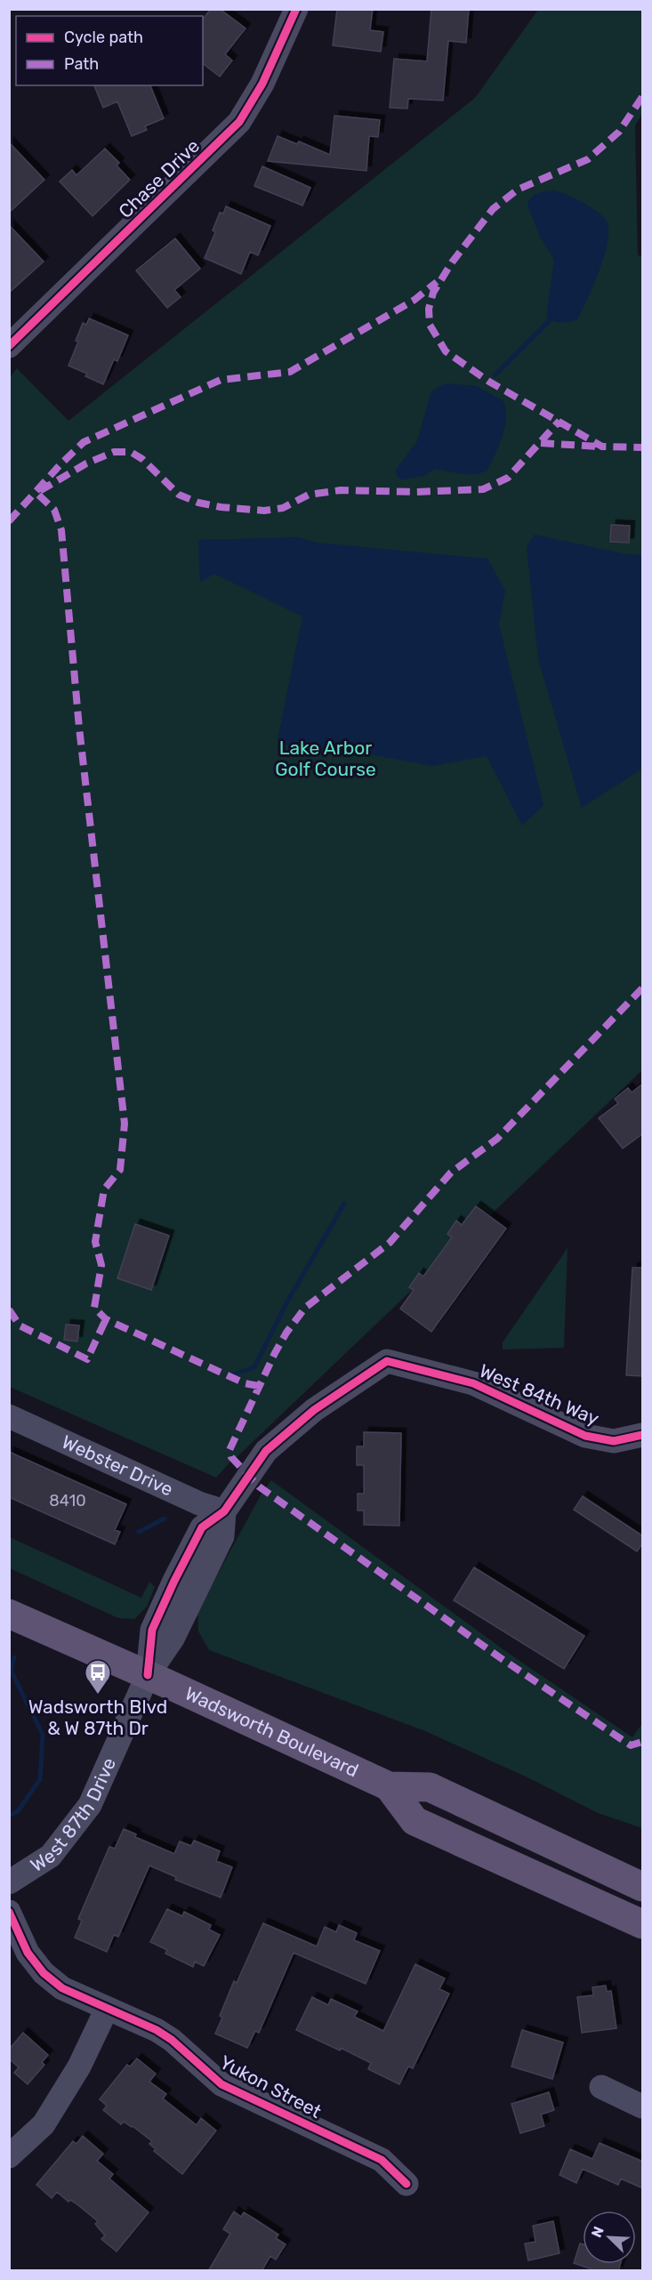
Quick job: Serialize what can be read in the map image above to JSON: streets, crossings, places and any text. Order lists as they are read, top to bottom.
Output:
{
  "streets": {
    "main road": ["Wadsworth Boulevard"],
    "street": [
      "Chase Drive",
      "West 84th Way",
      "Webster Drive",
      "West 87th Drive",
      "Yukon Street"
    ]
  },
  "crossings": [
    ["West 84th Way", "Webster Drive"],
    ["West 84th Way", "Wadsworth Boulevard"],
    ["West 84th Way", "West 87th Drive"],
    ["Wadsworth Boulevard", "West 87th Drive"]
  ],
  "parks": ["Lake Arbor Golf Course"],
  "places": {
    "bus stop": ["Wadsworth Blvd & W 87th Dr"]
  },
  "house_numbers": ["8410"],
  "legend": ["Cycle path", "Path"],
  "north": "top left"
}
